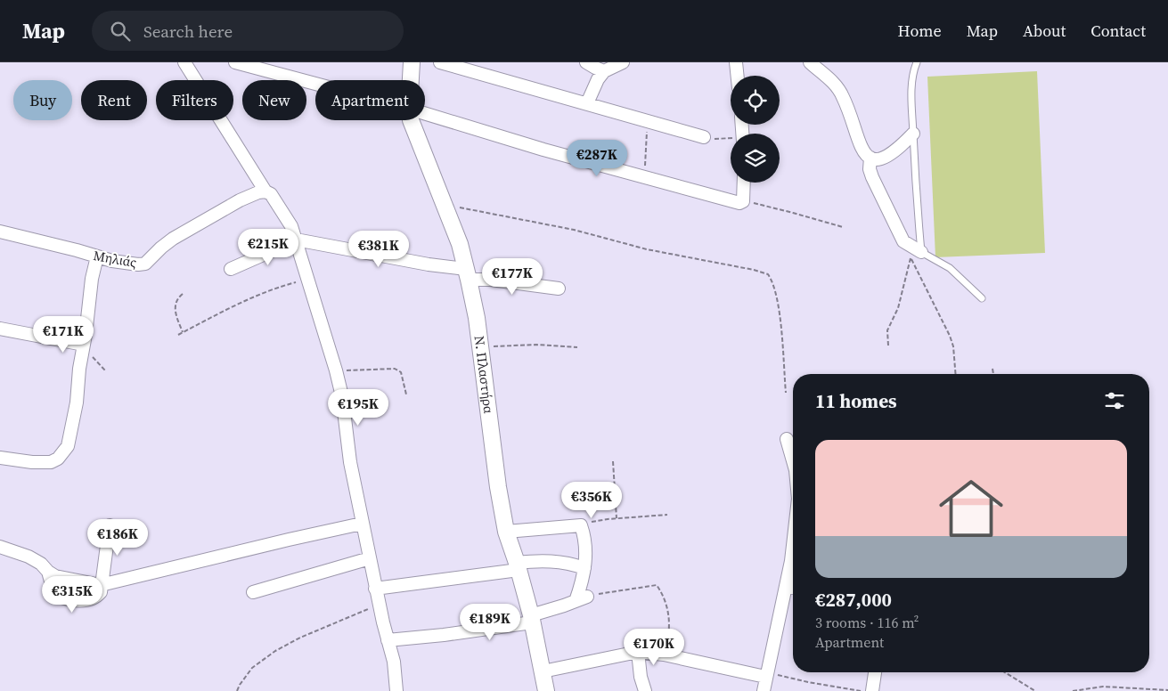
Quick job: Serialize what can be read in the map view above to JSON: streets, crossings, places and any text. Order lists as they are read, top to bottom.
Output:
{
  "streets": {
    "street": ["Μηλιάς", "Ν. Πλαστήρα"]
  },
  "page": {
    "header": "Map",
    "search": "Search here",
    "nav": [
      "Home",
      "Map",
      "About",
      "Contact"
    ],
    "chip": [
      "Buy",
      "Rent",
      "Filters",
      "New",
      "Apartment"
    ],
    "price": [
      "€287K",
      "€215K",
      "€381K",
      "€177K",
      "€171K",
      "€195K",
      "€356K",
      "€186K",
      "€315K",
      "€189K",
      "€170K"
    ],
    "heading": "11 homes",
    "list": [
      {
        "name": "€287,000",
        "note": "3 rooms · 116 m² · Apartment"
      }
    ]
  }
}
